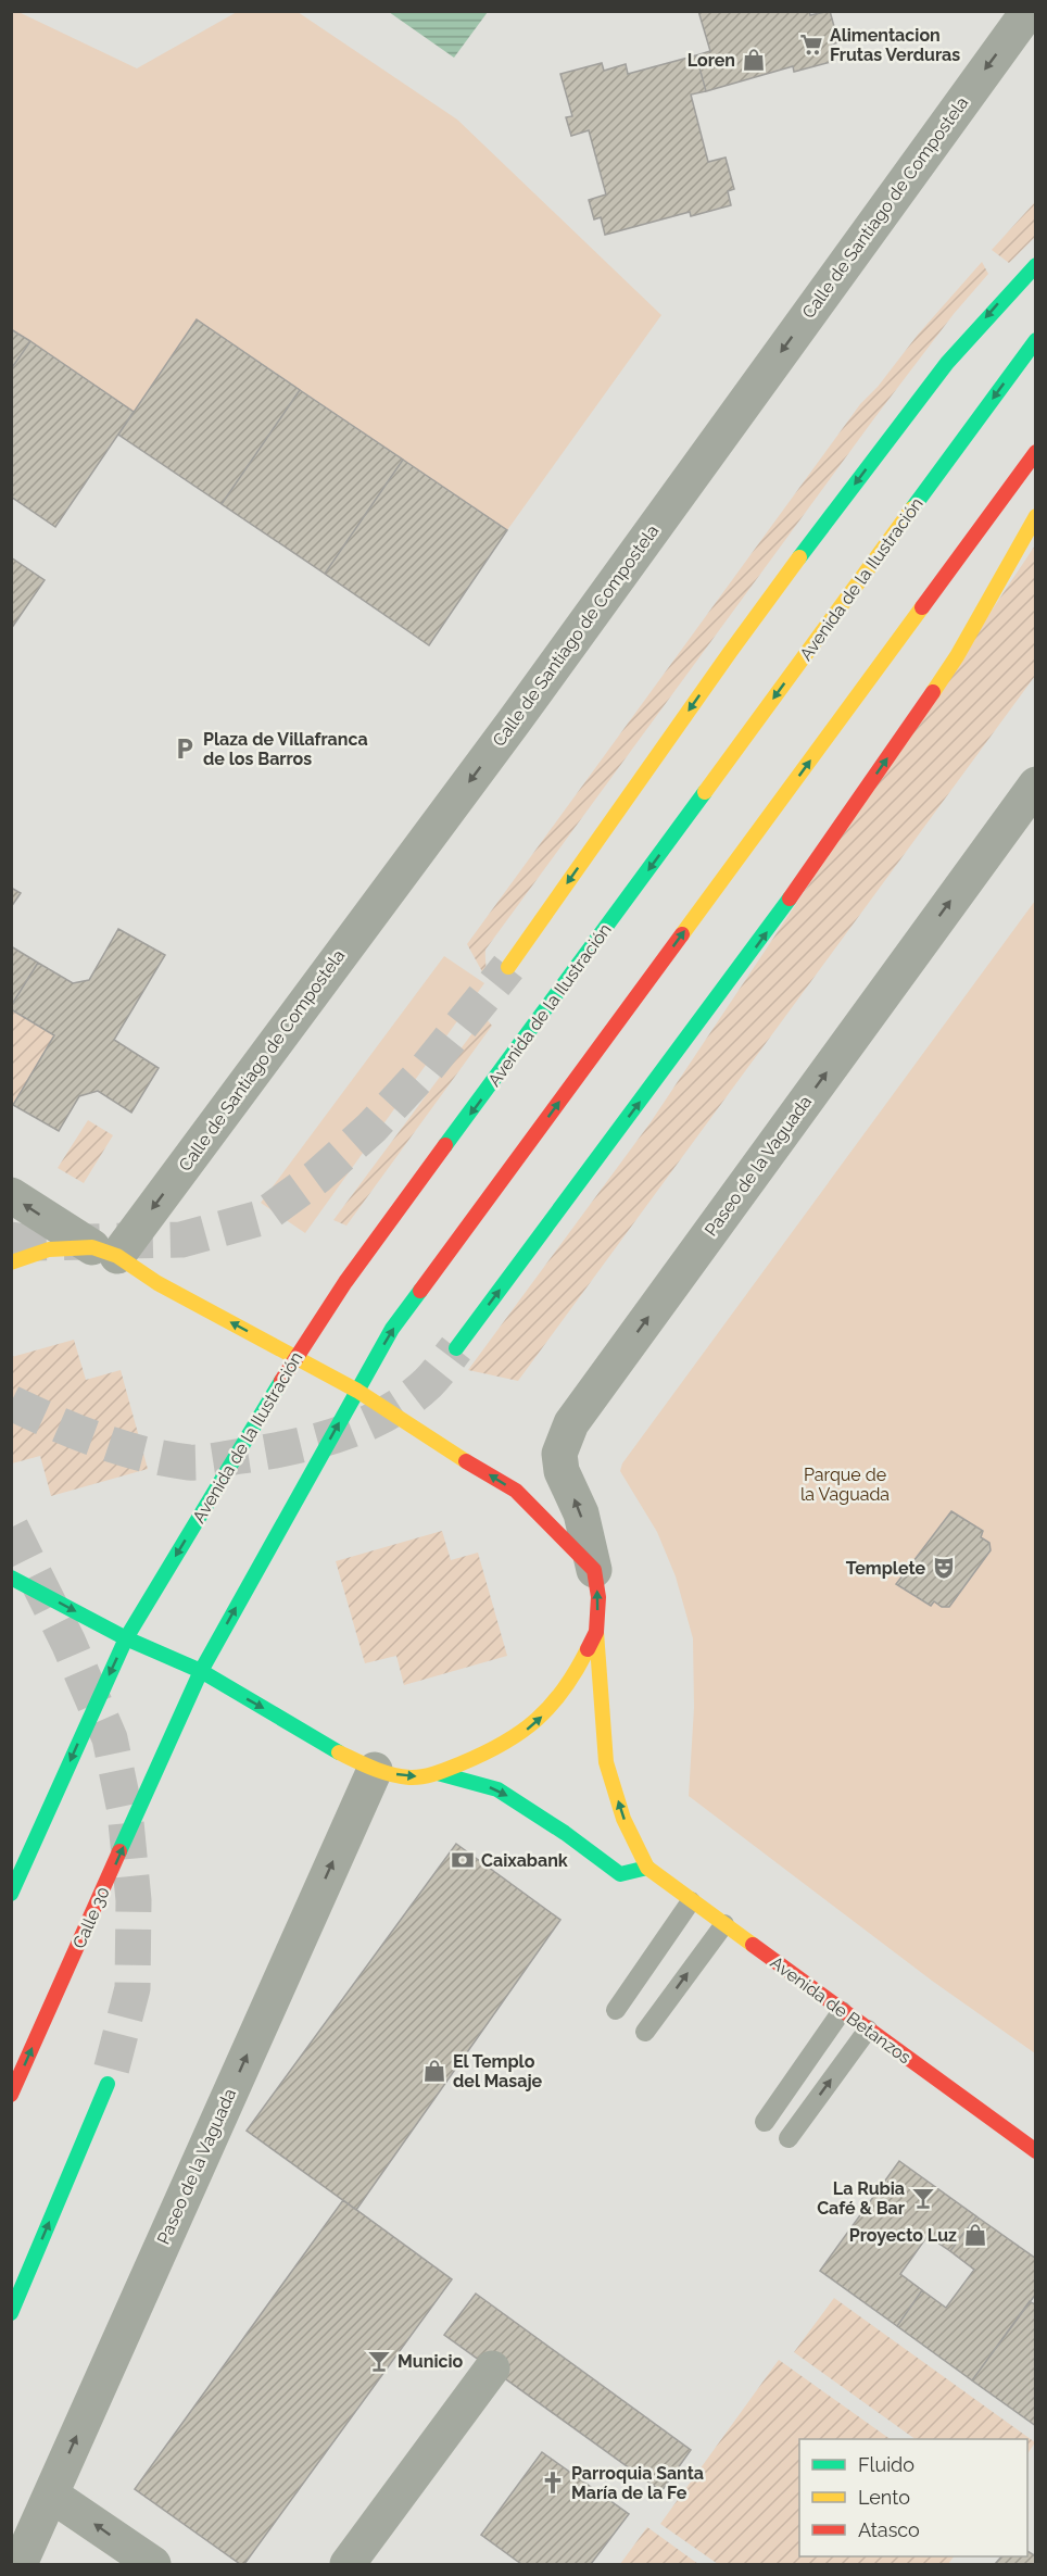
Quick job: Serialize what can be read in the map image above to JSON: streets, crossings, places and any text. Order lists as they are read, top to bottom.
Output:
{
  "streets": {
    "main road": ["Avenida de la Ilustración", "Calle 30", "Avenida de Betanzos"],
    "street": ["Calle de Santiago de Compostela", "Paseo de la Vaguada"]
  },
  "crossings": [
    ["Paseo de la Vaguada", "Avenida de Betanzos"]
  ],
  "one_way": [
    "Calle de Santiago de Compostela",
    "Paseo de la Vaguada",
    "Calle 30",
    "Avenida de Betanzos"
  ],
  "parks": ["Parque de la Vaguada"],
  "places": {
    "supermarket": ["Alimentacion Frutas Verduras"],
    "shop": ["Loren", "El Templo del Masaje", "Proyecto Luz"],
    "parking": ["Plaza de Villafranca de los Barros"],
    "theatre": ["Templete"],
    "bank": ["Caixabank"],
    "bar": ["La Rubia Café & Bar", "Municio"],
    "church": ["Parroquia Santa María de la Fe"]
  },
  "legend": ["Fluido", "Lento", "Atasco"]
}
